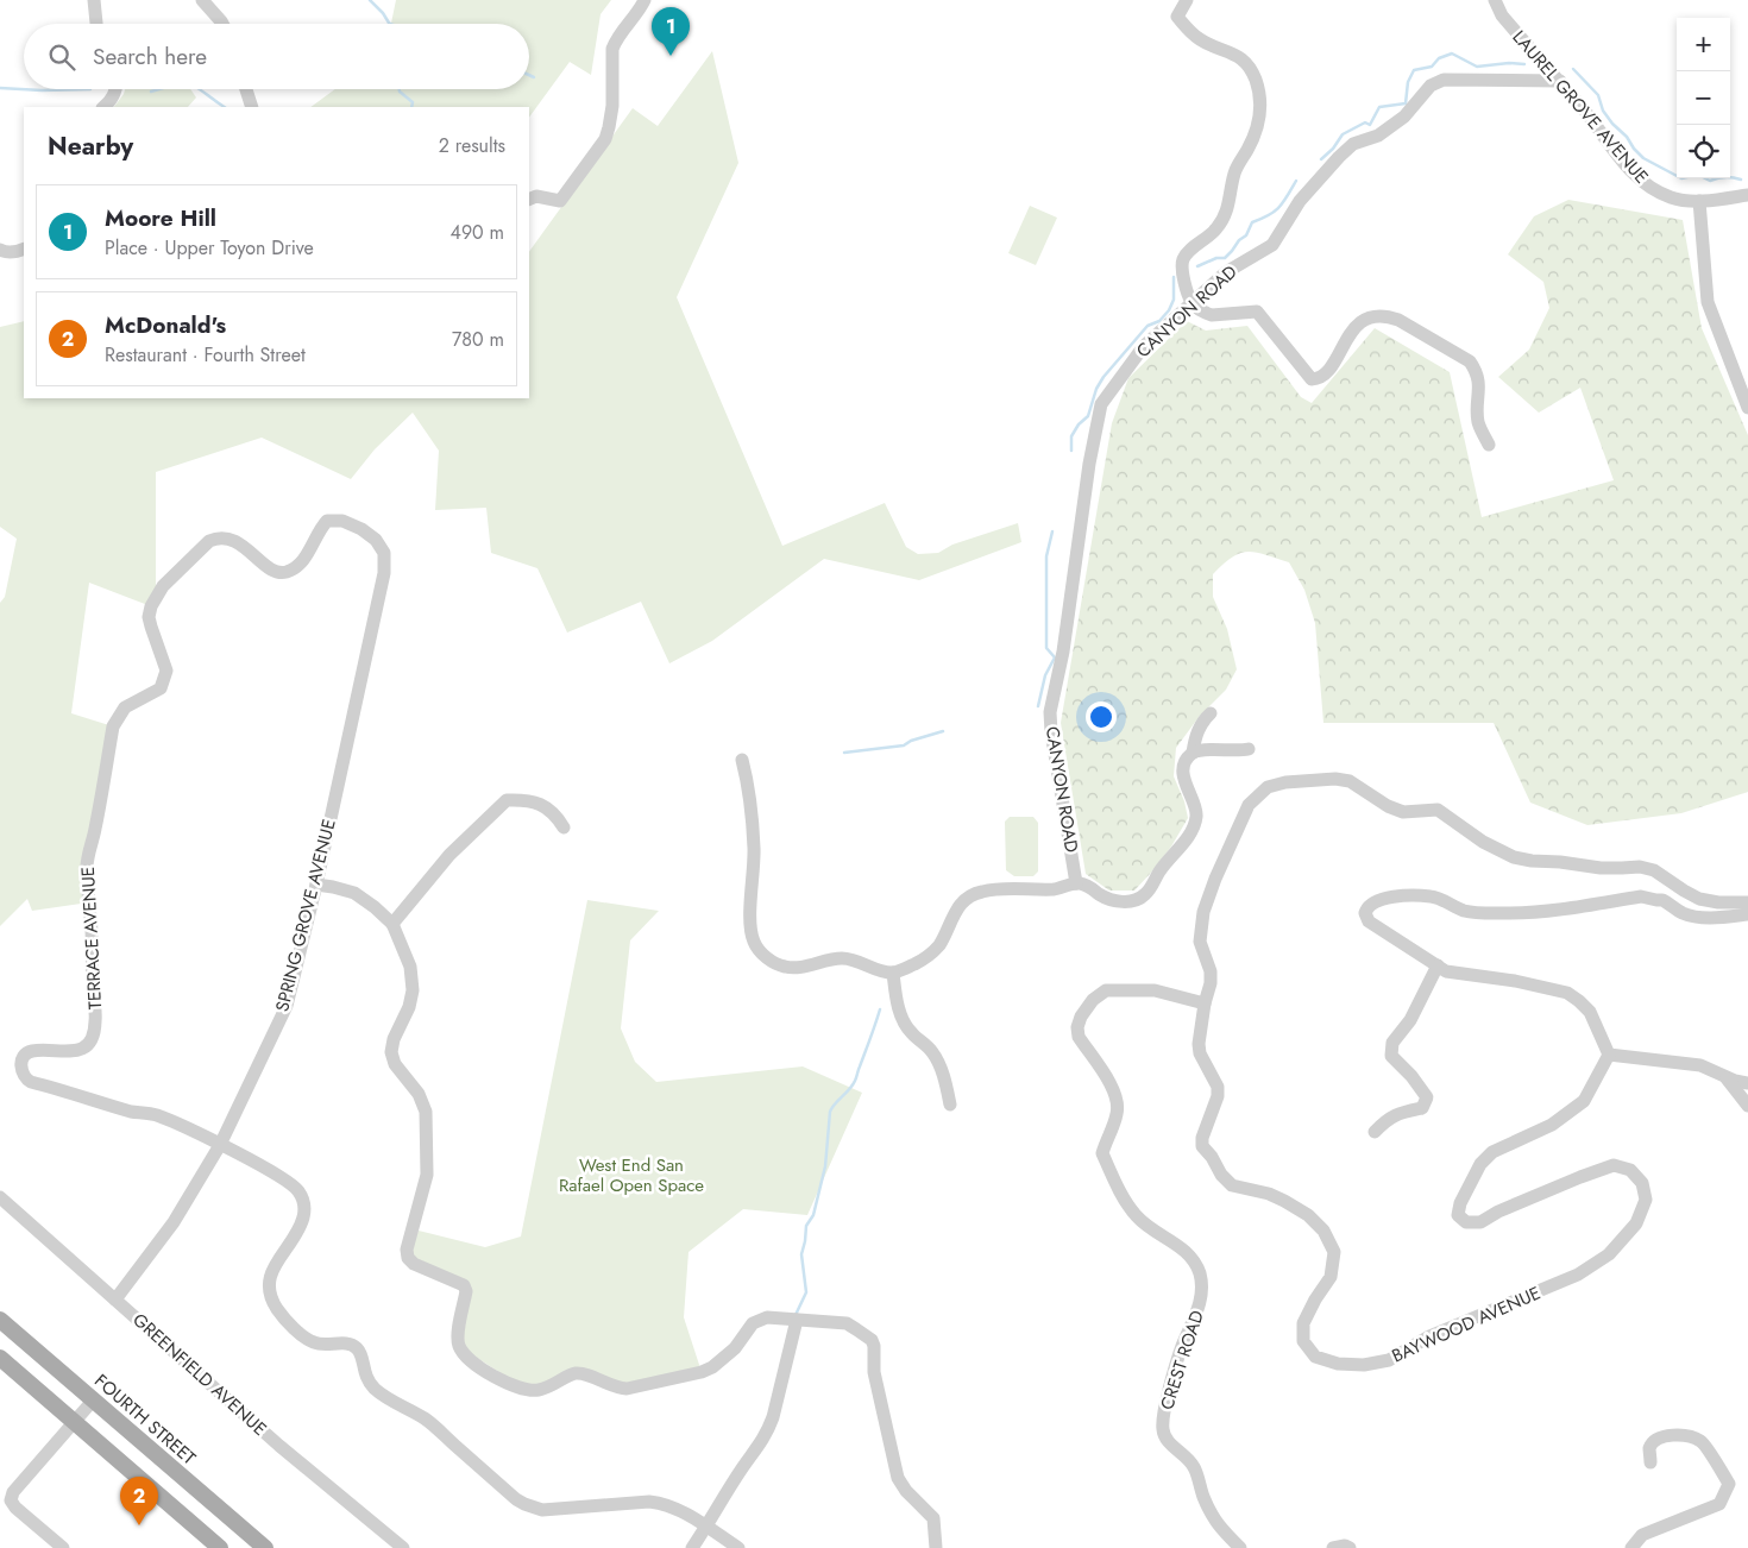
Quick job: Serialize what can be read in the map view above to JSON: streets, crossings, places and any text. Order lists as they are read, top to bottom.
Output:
{
  "streets": {
    "main road": ["FOURTH STREET"],
    "street": [
      "LAUREL GROVE AVENUE",
      "CANYON ROAD",
      "SPRING GROVE AVENUE",
      "TERRACE AVENUE",
      "BAYWOOD AVENUE",
      "CREST ROAD",
      "GREENFIELD AVENUE"
    ]
  },
  "crossings": [
    ["LAUREL GROVE AVENUE", "CANYON ROAD"],
    ["SPRING GROVE AVENUE", "TERRACE AVENUE"],
    ["SPRING GROVE AVENUE", "GREENFIELD AVENUE"],
    ["BAYWOOD AVENUE", "CREST ROAD"]
  ],
  "parks": ["West End San Rafael Open Space"],
  "page": {
    "pins": ["1", "2"],
    "map_buttons": ["+", "−"],
    "search": "Search here",
    "heading": ["Nearby", "2 results"],
    "list": [
      {
        "mark": "1",
        "name": "Moore Hill",
        "note": "Place · Upper Toyon Drive",
        "value": "490 m"
      },
      {
        "mark": "2",
        "name": "McDonald's",
        "note": "Restaurant · Fourth Street",
        "value": "780 m"
      }
    ]
  }
}
